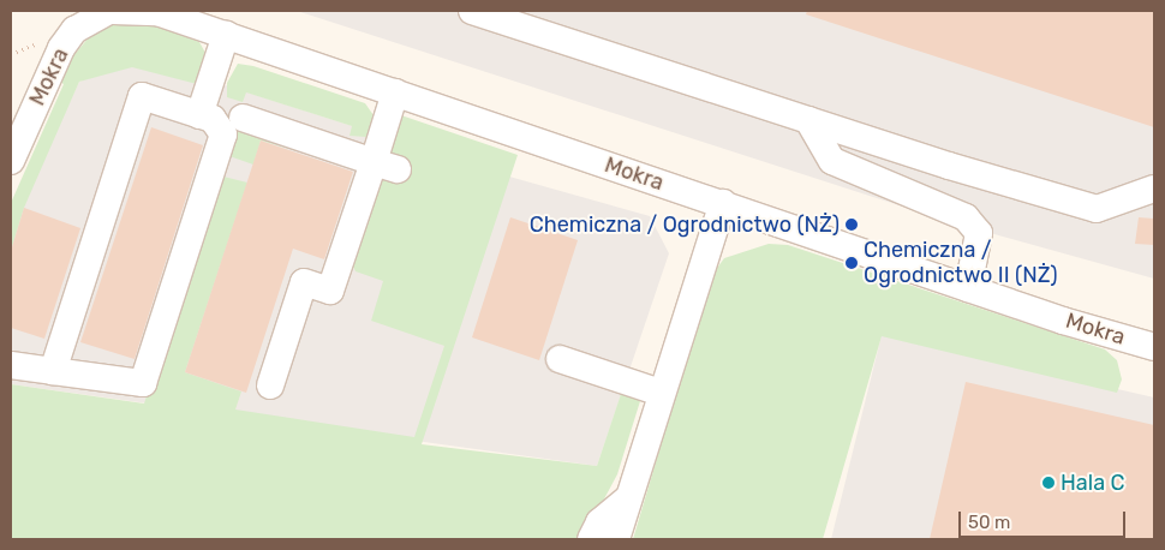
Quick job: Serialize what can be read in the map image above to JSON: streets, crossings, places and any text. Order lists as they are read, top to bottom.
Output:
{
  "streets": {
    "street": ["Mokra"]
  },
  "places": ["Chemiczna / Ogrodnictwo (NŻ)", "Chemiczna / Ogrodnictwo II (NŻ)", "Hala C"],
  "scale_bar": "50 m"
}
